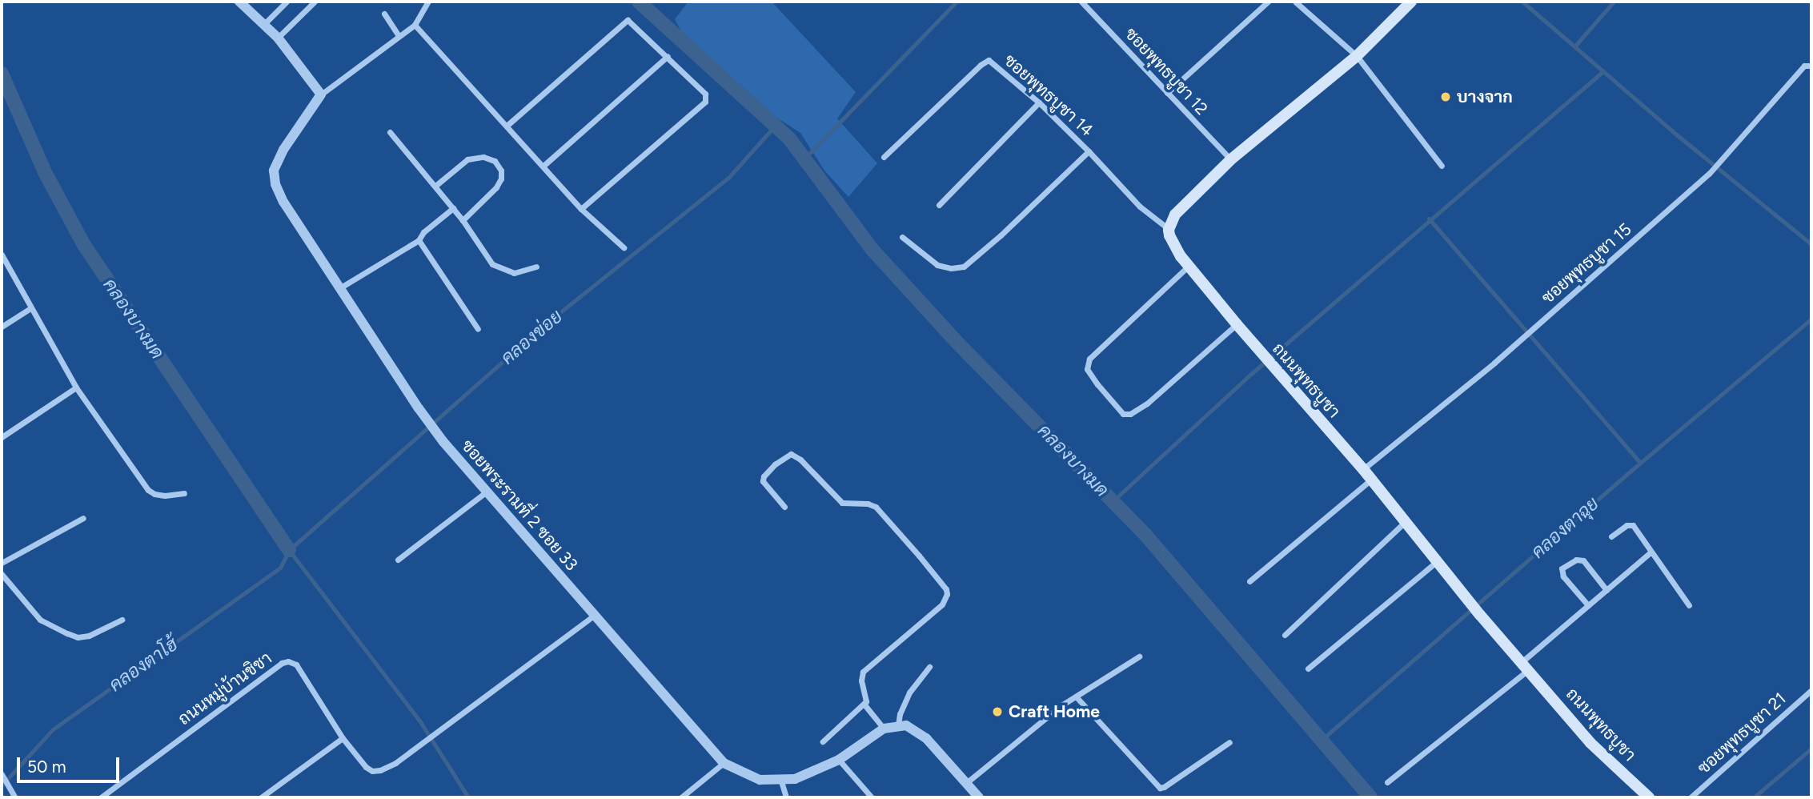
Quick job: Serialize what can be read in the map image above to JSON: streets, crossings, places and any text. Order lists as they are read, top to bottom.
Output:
{
  "streets": {
    "main road": ["ถนนพุทธบูชา"],
    "street": [
      "ซอยพุทธบูชา 12",
      "ซอยพุทธบูชา 14",
      "ซอยพุทธบูชา 15",
      "ซอยพระรามที่ 2 ซอย 33",
      "ถนนหมู่บ้านชิชา",
      "ซอยพุทธบูชา 21"
    ]
  },
  "crossings": [
    ["ซอยพุทธบูชา 14", "ถนนพุทธบูชา"],
    ["ซอยพุทธบูชา 15", "ถนนพุทธบูชา"],
    ["ซอยพระรามที่ 2 ซอย 33", "ถนนหมู่บ้านชิชา"]
  ],
  "water": [
    "คลองบางมด",
    "คลองข่อย",
    "คลองตาฉุย",
    "คลองตาโฮ้"
  ],
  "places": ["บางจาก", "Craft Home"],
  "scale_bar": "50 m"
}
